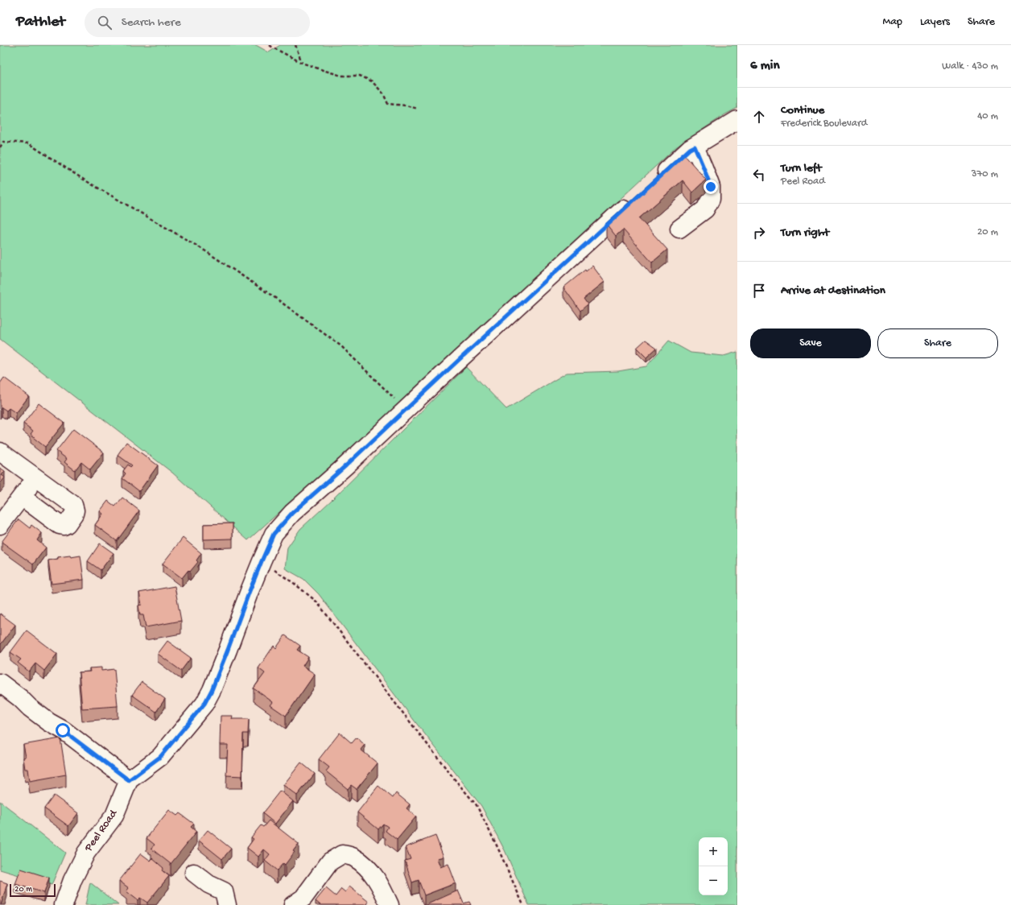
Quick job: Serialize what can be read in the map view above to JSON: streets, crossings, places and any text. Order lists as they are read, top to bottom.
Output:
{
  "streets": {
    "street": ["Peel Road"]
  },
  "scale_bar": "20 m",
  "page": {
    "header": "Pathlet",
    "search": "Search here",
    "nav": ["Map", "Layers", "Share"],
    "heading": ["6 min", "Walk · 430 m"],
    "list": [
      ["Continue", "Frederick Boulevard", "40 m"],
      ["Turn left", "Peel Road", "370 m"],
      ["Turn right", "20 m"],
      "Arrive at destination"
    ],
    "buttons": ["Save", "Share"],
    "map_buttons": ["+", "−"],
    "scale": "20 m"
  }
}
